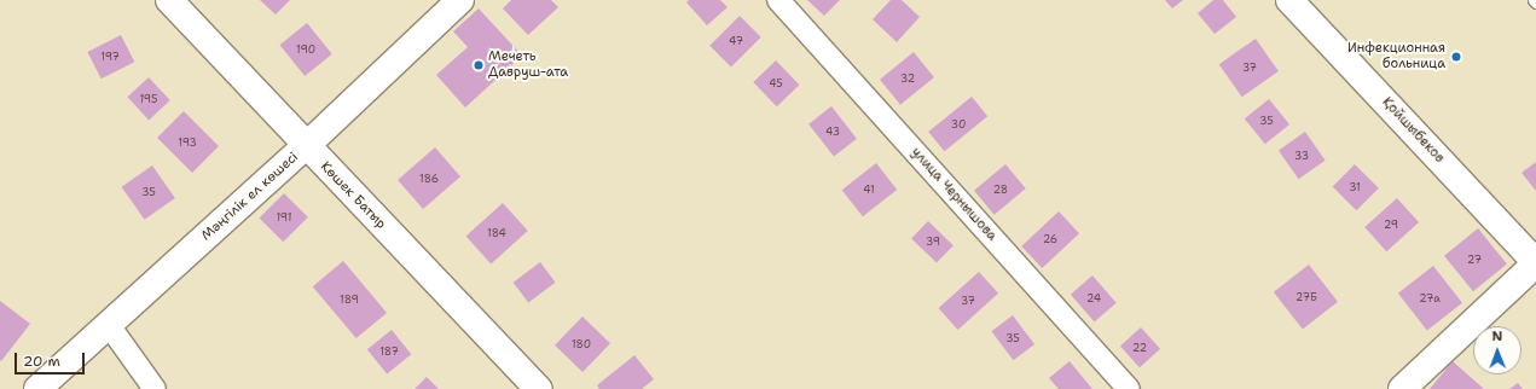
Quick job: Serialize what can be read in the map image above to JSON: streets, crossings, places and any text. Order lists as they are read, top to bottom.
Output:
{
  "streets": {
    "street": [
      "Қойшыбеков",
      "улица Чернышова",
      "Көшек Батыр",
      "Мәңгілік ел көшесі"
    ]
  },
  "crossings": [
    ["Көшек Батыр", "Мәңгілік ел көшесі"]
  ],
  "places": ["Инфекционная больница", "Мечеть Давруш-ата"],
  "house_numbers": [
    "47",
    "190",
    "197",
    "37",
    "32",
    "45",
    "195",
    "35",
    "30",
    "43",
    "193",
    "33",
    "186",
    "31",
    "41",
    "28",
    "35",
    "191",
    "29",
    "184",
    "26",
    "39",
    "27",
    "27Б",
    "24",
    "27а",
    "189",
    "37",
    "35",
    "180",
    "22",
    "187"
  ],
  "scale_bar": "20 m",
  "north": "top"
}
